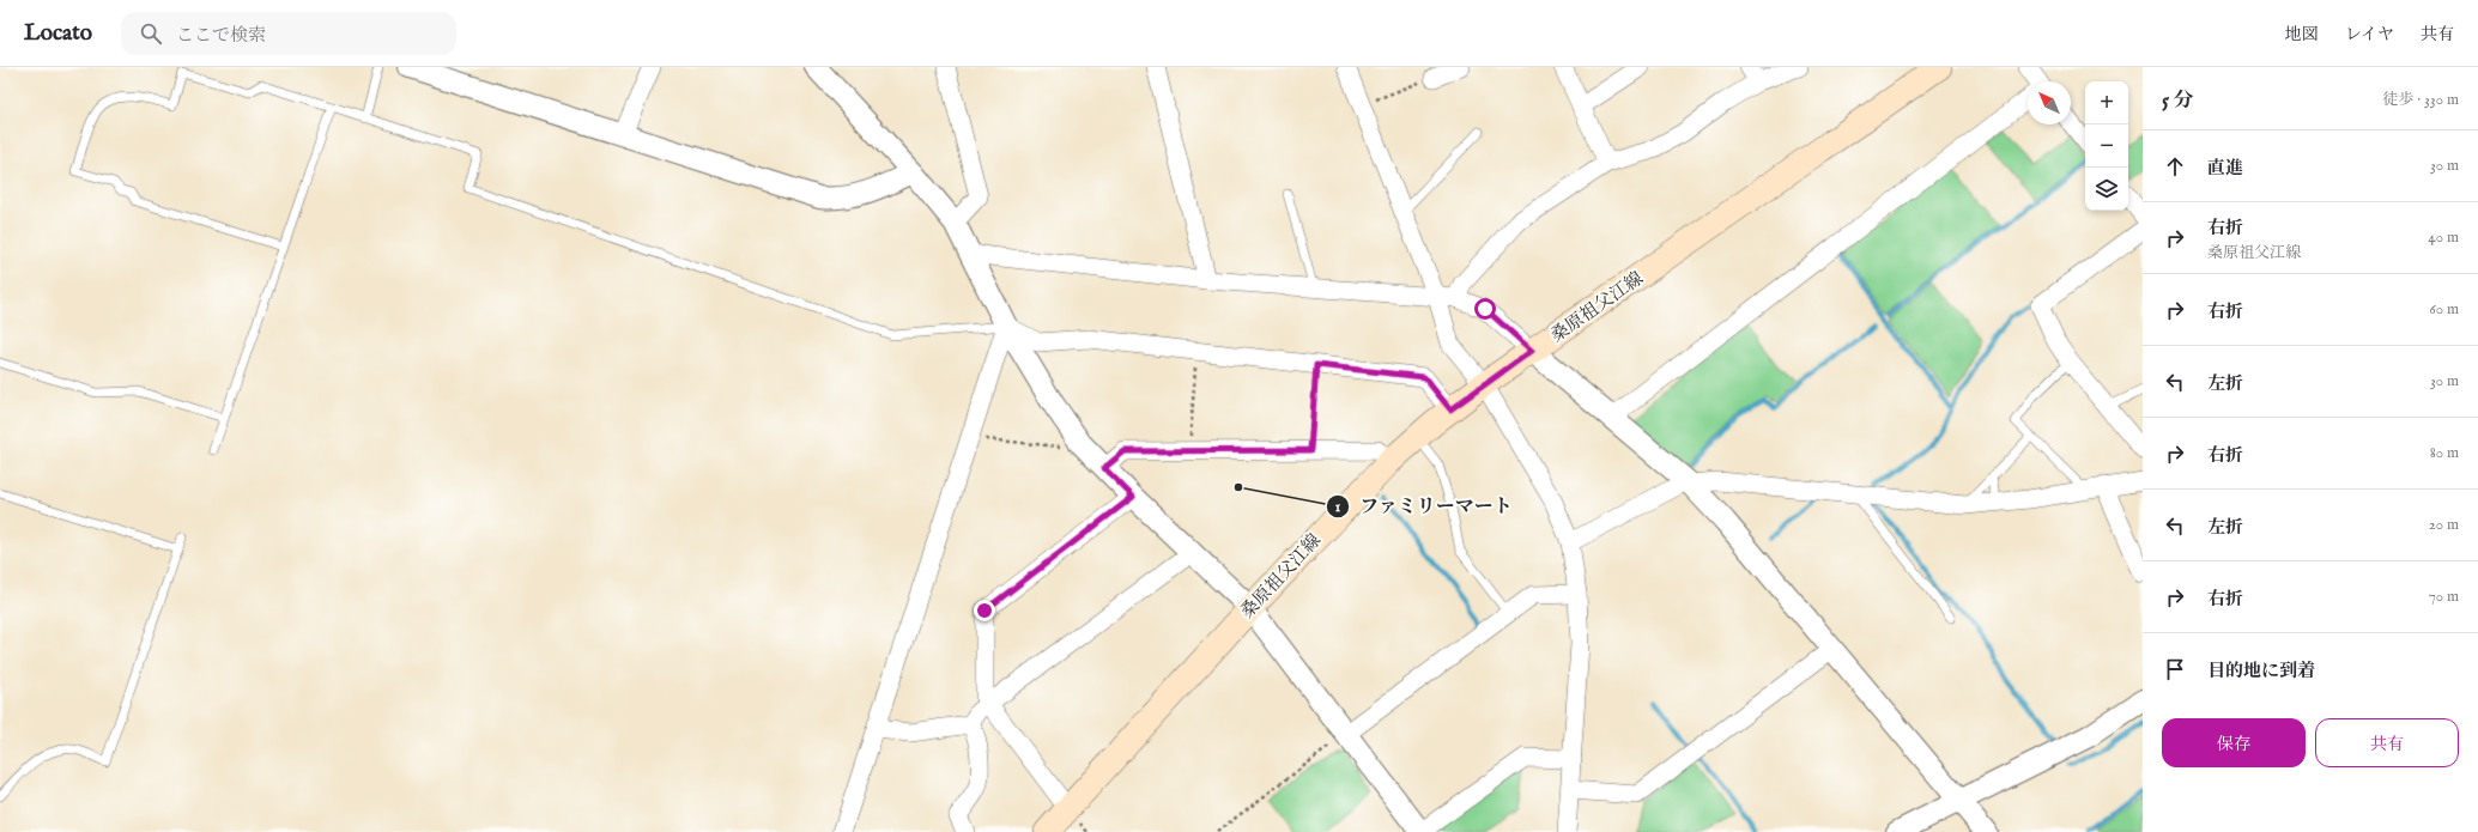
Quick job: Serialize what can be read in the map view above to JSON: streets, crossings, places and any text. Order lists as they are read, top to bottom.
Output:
{
  "streets": {
    "main road": ["桑原祖父江線"]
  },
  "places": ["ファミリーマート"],
  "north": "top left",
  "page": {
    "header": "Locato",
    "search": "ここで検索",
    "nav": ["地図", "レイヤ", "共有"],
    "heading": ["5 分", "徒歩 · 330 m"],
    "map_buttons": ["+", "−"],
    "list": [
      ["直進", "30 m"],
      ["右折", "桑原祖父江線", "40 m"],
      ["右折", "60 m"],
      ["左折", "30 m"],
      ["右折", "80 m"],
      ["左折", "20 m"],
      ["右折", "70 m"],
      "目的地に到着"
    ],
    "buttons": ["保存", "共有"]
  }
}
